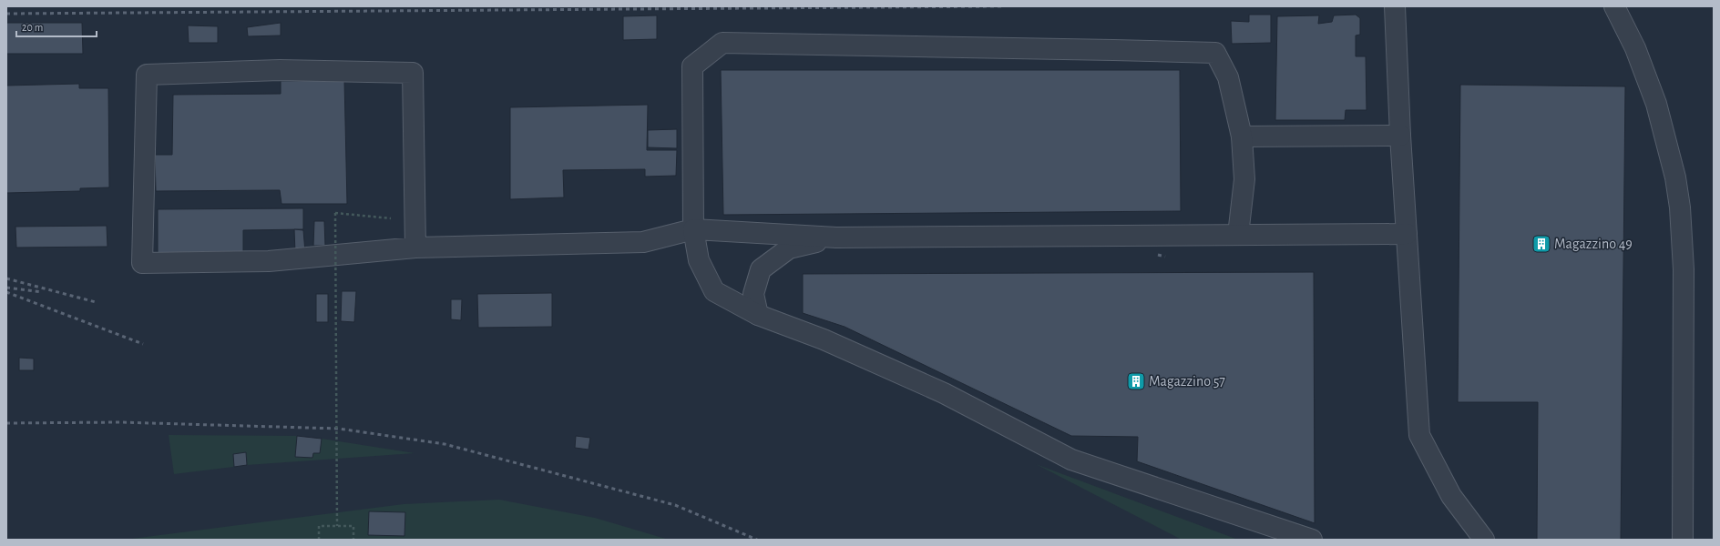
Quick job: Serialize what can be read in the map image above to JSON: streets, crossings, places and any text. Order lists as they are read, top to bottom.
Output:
{
  "places": {
    "building": ["Magazzino 49", "Magazzino 57"]
  },
  "scale_bar": "20 m"
}
